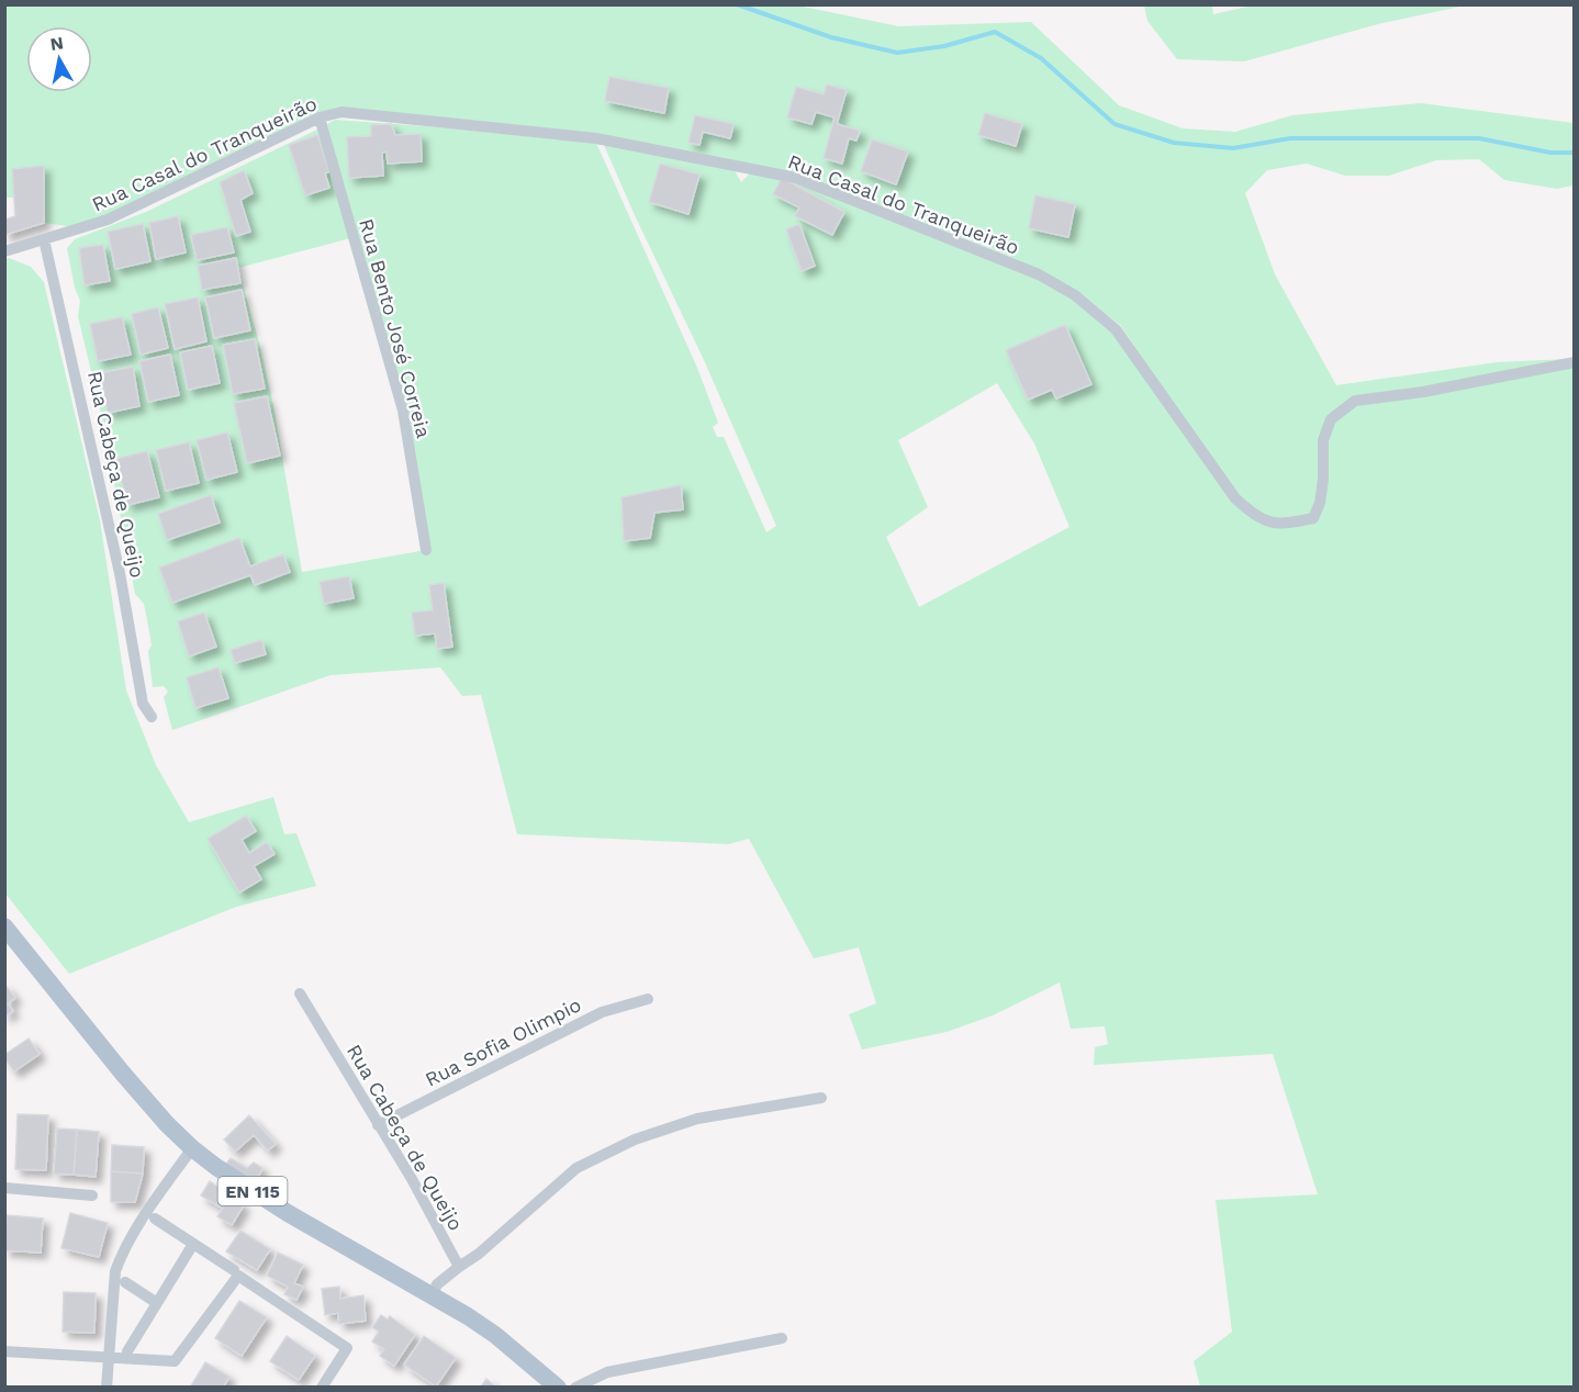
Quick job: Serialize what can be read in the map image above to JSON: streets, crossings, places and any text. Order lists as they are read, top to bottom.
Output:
{
  "streets": {
    "main road": ["EN 115"],
    "street": [
      "Rua Casal do Tranqueirão",
      "Rua Bento José Correia",
      "Rua Cabeça de Queijo",
      "Rua Sofia Olimpio"
    ]
  },
  "crossings": [
    ["Rua Casal do Tranqueirão", "Rua Bento José Correia"],
    ["Rua Casal do Tranqueirão", "Rua Cabeça de Queijo"],
    ["Rua Cabeça de Queijo", "Rua Sofia Olimpio"]
  ],
  "north": "top"
}
